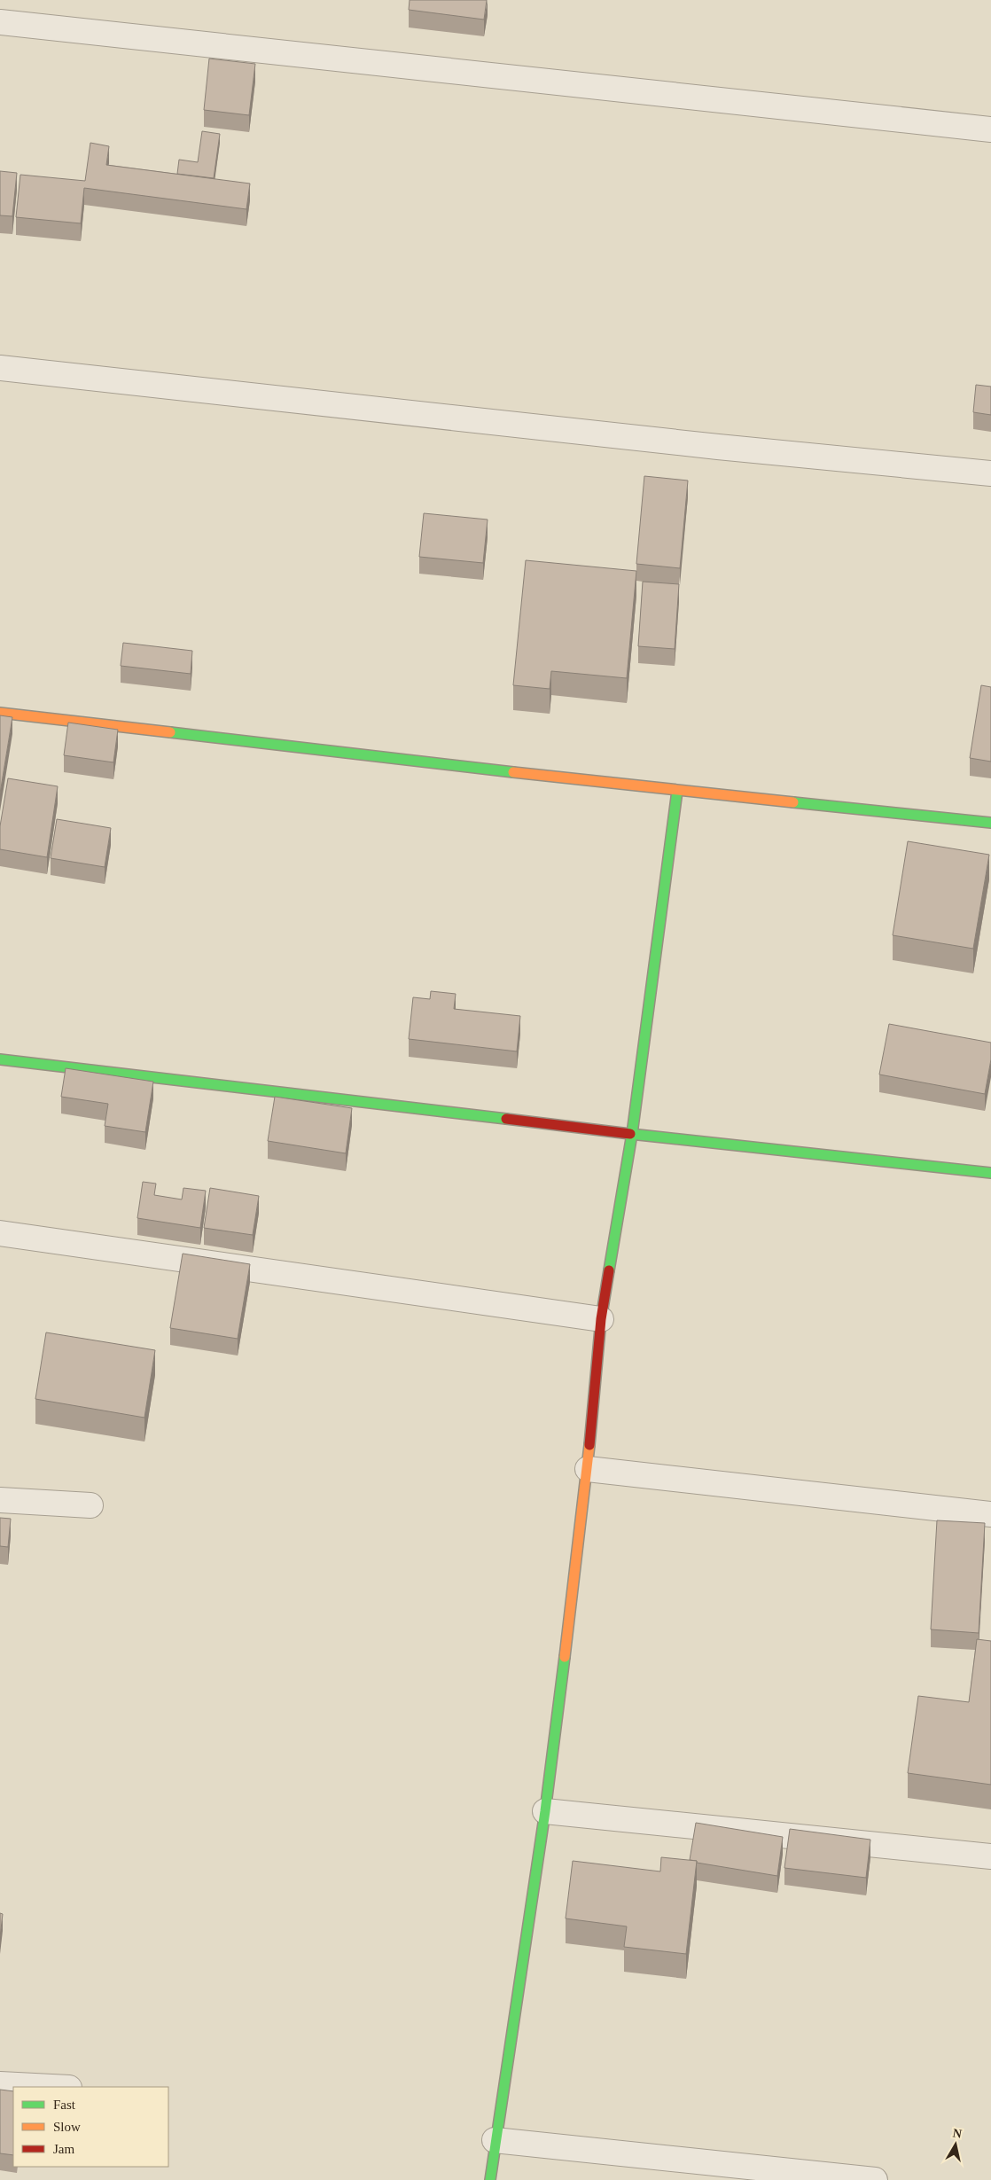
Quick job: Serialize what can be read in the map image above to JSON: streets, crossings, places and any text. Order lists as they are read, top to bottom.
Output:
{
  "legend": ["Fast", "Slow", "Jam"],
  "north": "top"
}
